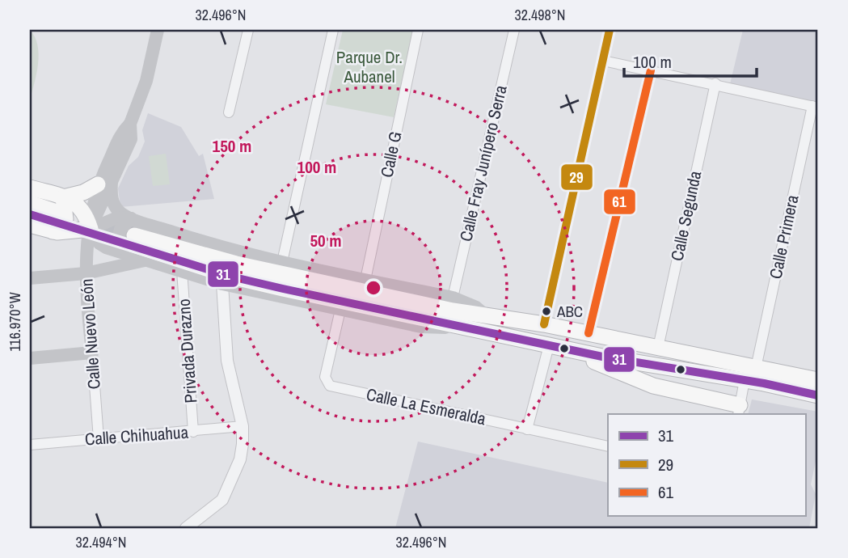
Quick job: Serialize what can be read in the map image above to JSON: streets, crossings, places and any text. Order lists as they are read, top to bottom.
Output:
{
  "streets": {
    "main road": ["Calle Nuevo León"],
    "street": [
      "Calle G",
      "Calle Fray Junípero Serra",
      "Calle Segunda",
      "Calle Primera",
      "Privada Durazno",
      "Calle La Esmeralda",
      "Calle Chihuahua"
    ]
  },
  "crossings": [
    ["Calle Nuevo León", "Calle Chihuahua"],
    ["Privada Durazno", "Calle Chihuahua"]
  ],
  "parks": ["Parque Dr. Aubanel"],
  "places": ["ABC"],
  "lines": ["transit line 29", "transit line 61", "transit line 31"],
  "legend": ["31", "29", "61"],
  "scale_bar": "100 m",
  "coordinates": [
    "32.496°N",
    "32.498°N",
    "116.970°W",
    "32.494°N"
  ],
  "rings": ["150 m", "100 m", "50 m"]
}
